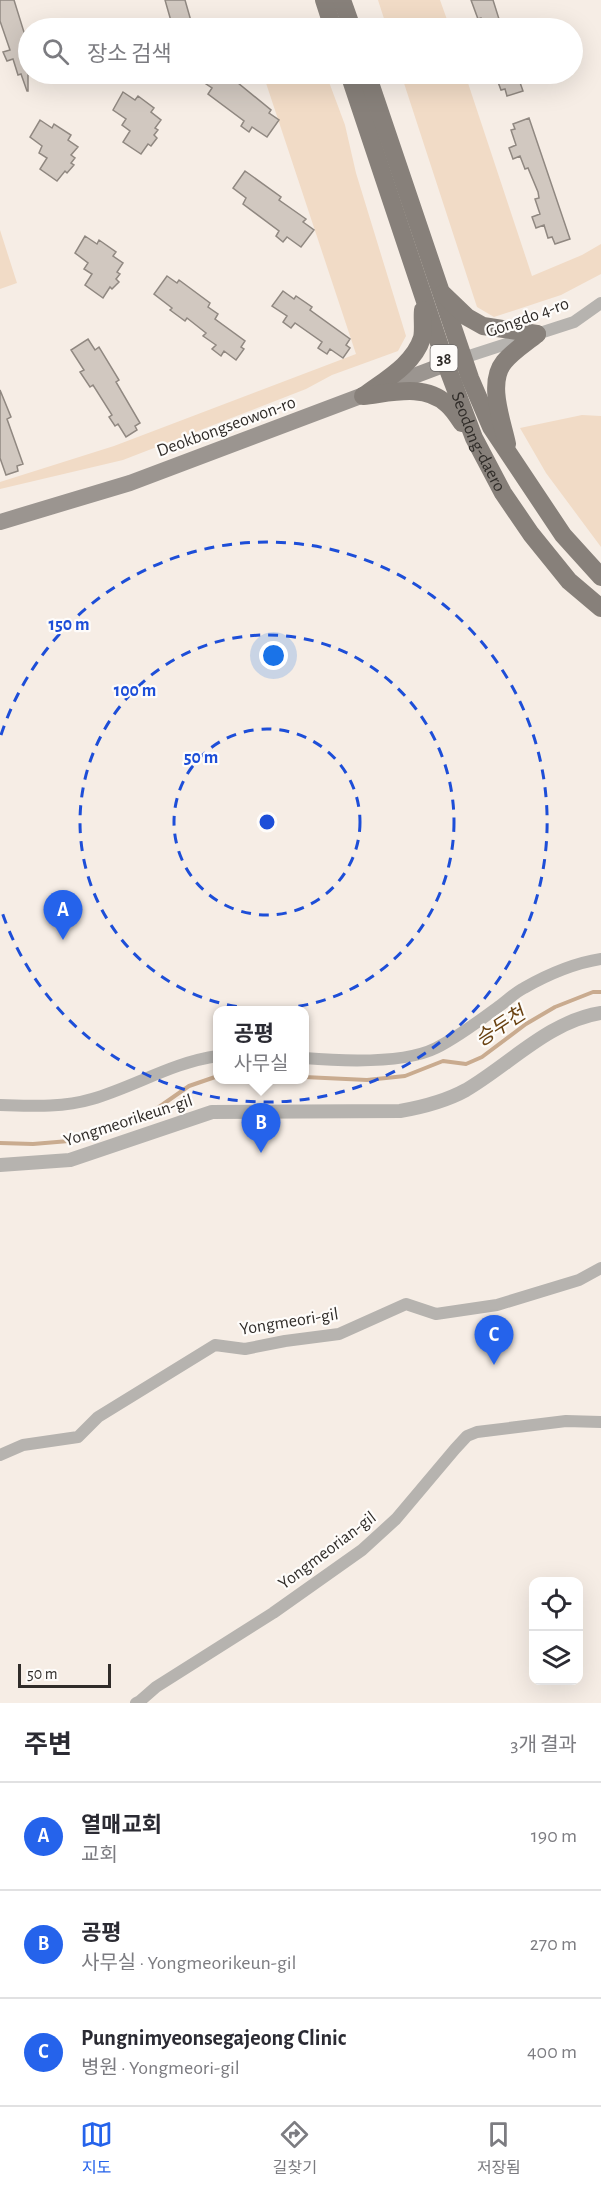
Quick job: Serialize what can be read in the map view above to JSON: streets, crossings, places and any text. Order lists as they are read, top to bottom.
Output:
{
  "streets": {
    "main road": ["38", "Deokbongseowon-ro", "Seodong-daero"],
    "street": [
      "Gongdo 4-ro",
      "Yongmeorikeun-gil",
      "Yongmeori-gil",
      "Yongmeorian-gil"
    ]
  },
  "crossings": [
    ["Gongdo 4-ro", "Deokbongseowon-ro"],
    ["Gongdo 4-ro", "Seodong-daero"],
    ["Deokbongseowon-ro", "Seodong-daero"]
  ],
  "water": ["승두천"],
  "scale_bar": "50 m",
  "page": {
    "search": "장소 검색",
    "pins": ["A", "B", "C"],
    "popup": ["공평", "사무실"],
    "scale": "50 m",
    "heading": ["주변", "3개 결과"],
    "list": [
      {
        "mark": "A",
        "name": "열매교회",
        "note": "교회",
        "value": "190 m"
      },
      {
        "mark": "B",
        "name": "공평",
        "note": "사무실 · Yongmeorikeun-gil",
        "value": "270 m"
      },
      {
        "mark": "C",
        "name": "Pungnimyeonsegajeong Clinic",
        "note": "병원 · Yongmeori-gil",
        "value": "400 m"
      }
    ],
    "nav": ["지도", "길찾기", "저장됨"]
  },
  "rings": ["150 m", "100 m", "50 m"]
}
